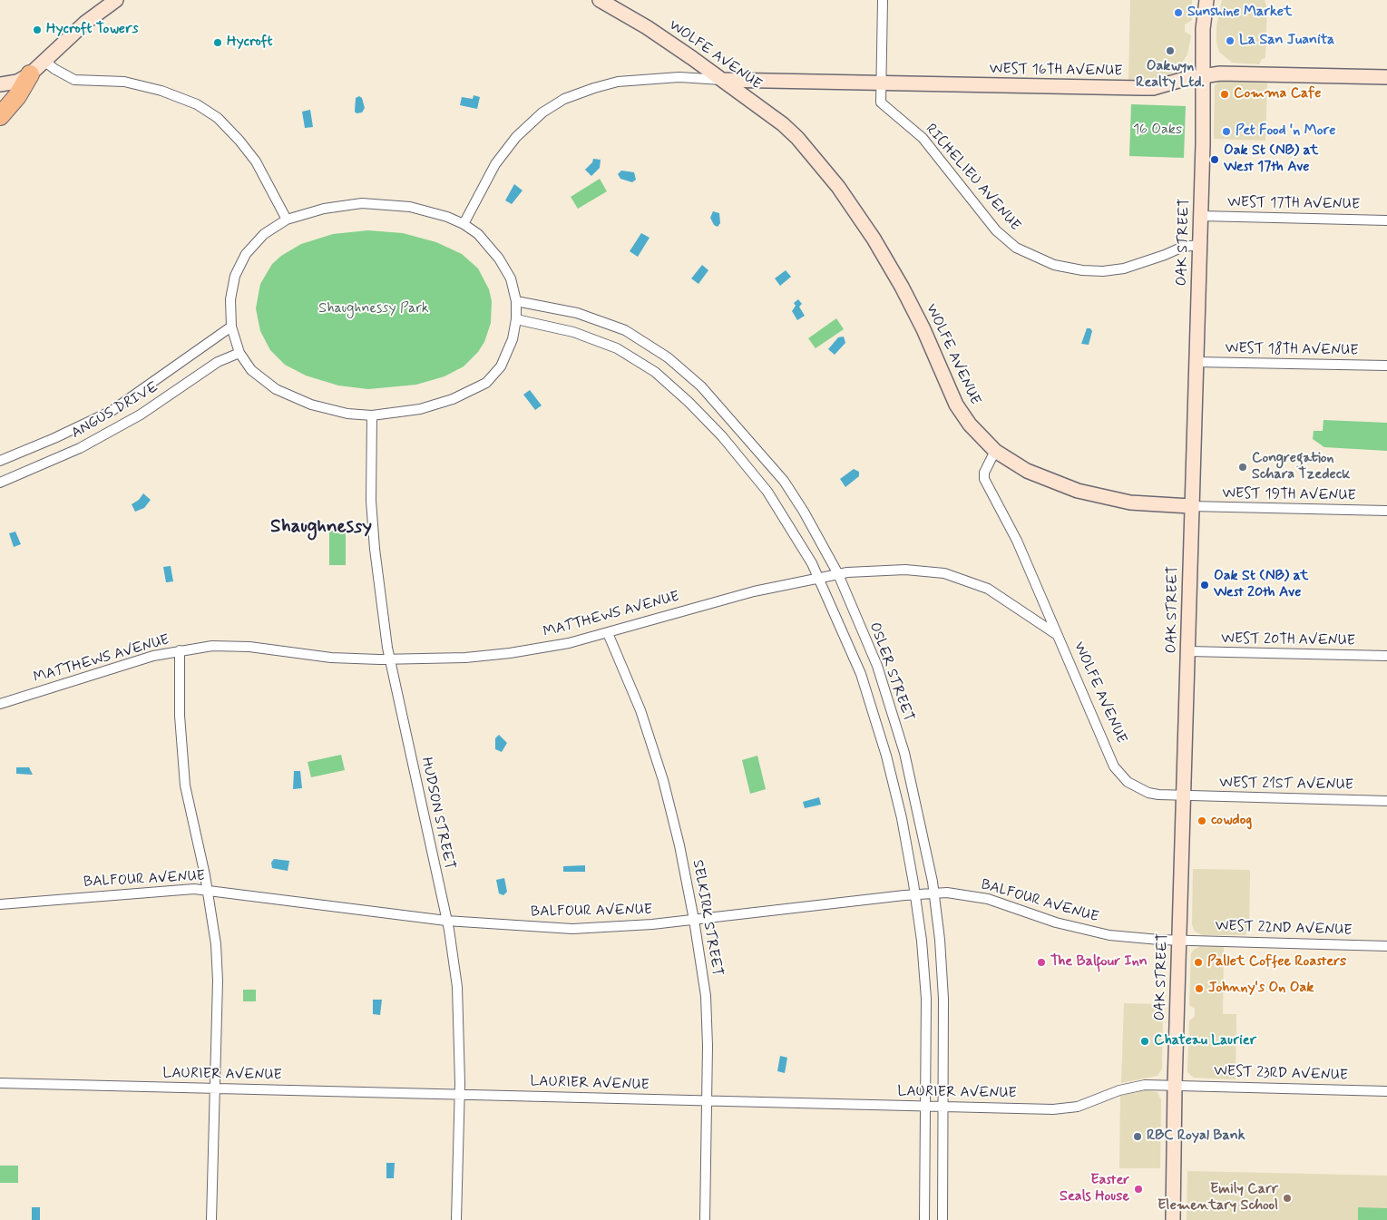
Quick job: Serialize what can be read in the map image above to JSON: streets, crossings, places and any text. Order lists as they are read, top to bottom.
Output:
{
  "streets": {
    "street": [
      "WOLFE AVENUE",
      "WEST 16TH AVENUE",
      "RICHELIEU AVENUE",
      "WEST 17TH AVENUE",
      "OAK STREET",
      "WEST 18TH AVENUE",
      "ANGUS DRIVE",
      "WEST 19TH AVENUE",
      "MATTHEWS AVENUE",
      "WEST 20TH AVENUE",
      "OSLER STREET",
      "WEST 21ST AVENUE",
      "HUDSON STREET",
      "BALFOUR AVENUE",
      "SELKIRK STREET",
      "WEST 22ND AVENUE",
      "WEST 23RD AVENUE",
      "LAURIER AVENUE"
    ]
  },
  "crossings": [
    ["WOLFE AVENUE", "WEST 16TH AVENUE"],
    ["WOLFE AVENUE", "OAK STREET"],
    ["WOLFE AVENUE", "MATTHEWS AVENUE"],
    ["WOLFE AVENUE", "WEST 21ST AVENUE"],
    ["WEST 16TH AVENUE", "RICHELIEU AVENUE"],
    ["WEST 16TH AVENUE", "OAK STREET"],
    ["RICHELIEU AVENUE", "OAK STREET"],
    ["WEST 17TH AVENUE", "OAK STREET"],
    ["OAK STREET", "WEST 18TH AVENUE"],
    ["OAK STREET", "WEST 19TH AVENUE"],
    ["OAK STREET", "WEST 20TH AVENUE"],
    ["OAK STREET", "WEST 21ST AVENUE"],
    ["OAK STREET", "BALFOUR AVENUE"],
    ["OAK STREET", "WEST 22ND AVENUE"],
    ["OAK STREET", "WEST 23RD AVENUE"],
    ["OAK STREET", "LAURIER AVENUE"],
    ["MATTHEWS AVENUE", "OSLER STREET"],
    ["MATTHEWS AVENUE", "HUDSON STREET"],
    ["MATTHEWS AVENUE", "SELKIRK STREET"],
    ["OSLER STREET", "BALFOUR AVENUE"],
    ["OSLER STREET", "LAURIER AVENUE"],
    ["HUDSON STREET", "BALFOUR AVENUE"],
    ["HUDSON STREET", "LAURIER AVENUE"],
    ["BALFOUR AVENUE", "SELKIRK STREET"],
    ["BALFOUR AVENUE", "WEST 22ND AVENUE"],
    ["SELKIRK STREET", "LAURIER AVENUE"],
    ["WEST 23RD AVENUE", "LAURIER AVENUE"]
  ],
  "districts": ["Shaughnessy"],
  "parks": ["16 Oaks", "Shaughnessy Park"],
  "places": [
    "Sunshine Market",
    "Hycroft Towers",
    "La San Juanita",
    "Hycroft",
    "Oakwyn Realty Ltd.",
    "Comma Cafe",
    "Pet Food 'n More",
    "Oak St (NB) at West 17th Ave",
    "Congregation Schara Tzedeck",
    "Oak St (NB) at West 20th Ave",
    "cowdog",
    "The Balfour Inn",
    "Pallet Coffee Roasters",
    "Johnny's On Oak",
    "Chateau Laurier",
    "RBC Royal Bank",
    "Easter Seals House",
    "Emily Carr Elementary School"
  ]
}
